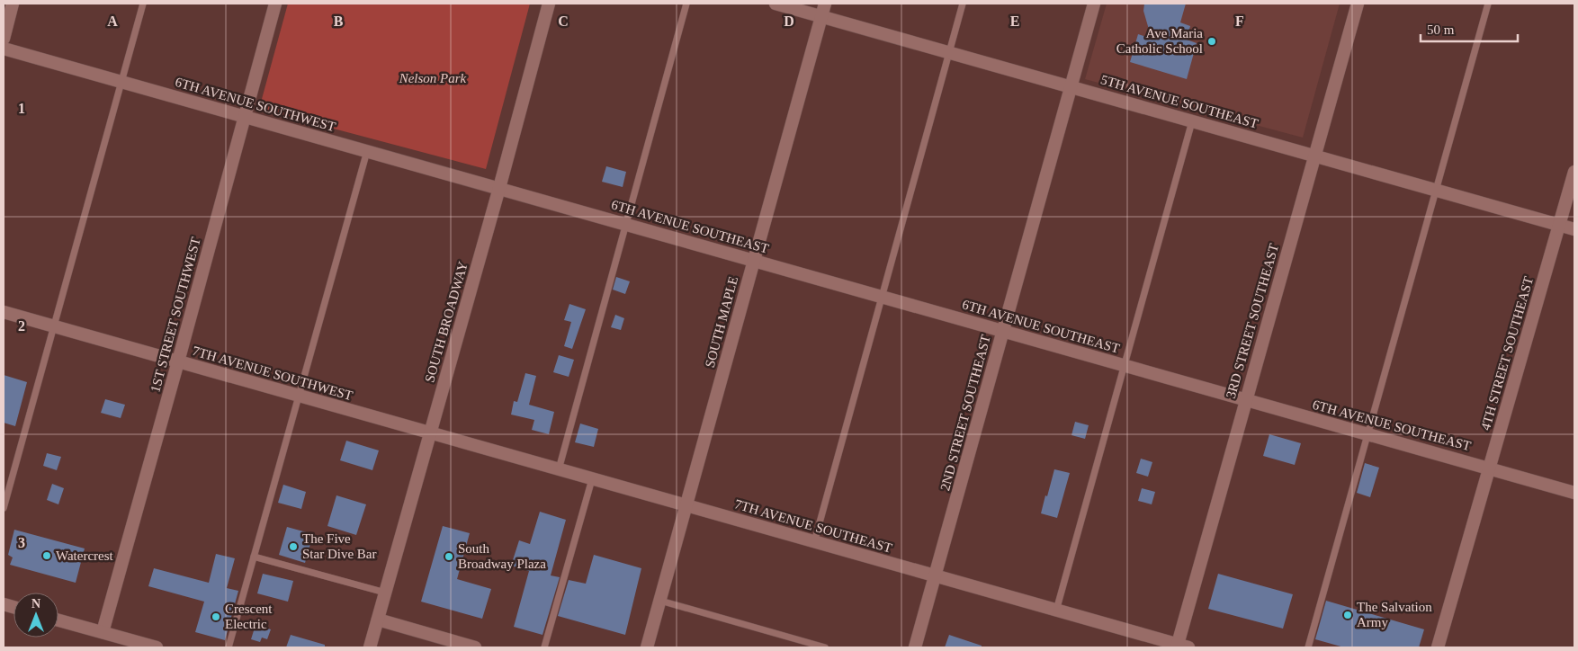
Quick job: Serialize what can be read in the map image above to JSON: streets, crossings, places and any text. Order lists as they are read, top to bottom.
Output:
{
  "streets": {
    "street": [
      "5TH AVENUE SOUTHEAST",
      "6TH AVENUE SOUTHWEST",
      "6TH AVENUE SOUTHEAST",
      "1ST STREET SOUTHWEST",
      "3RD STREET SOUTHEAST",
      "SOUTH BROADWAY",
      "SOUTH MAPLE",
      "4TH STREET SOUTHEAST",
      "7TH AVENUE SOUTHWEST",
      "2ND STREET SOUTHEAST",
      "7TH AVENUE SOUTHEAST"
    ]
  },
  "crossings": [
    ["5TH AVENUE SOUTHEAST", "3RD STREET SOUTHEAST"],
    ["5TH AVENUE SOUTHEAST", "SOUTH MAPLE"],
    ["5TH AVENUE SOUTHEAST", "4TH STREET SOUTHEAST"],
    ["5TH AVENUE SOUTHEAST", "2ND STREET SOUTHEAST"],
    ["6TH AVENUE SOUTHWEST", "6TH AVENUE SOUTHEAST"],
    ["6TH AVENUE SOUTHWEST", "1ST STREET SOUTHWEST"],
    ["6TH AVENUE SOUTHWEST", "SOUTH BROADWAY"],
    ["6TH AVENUE SOUTHEAST", "3RD STREET SOUTHEAST"],
    ["6TH AVENUE SOUTHEAST", "SOUTH BROADWAY"],
    ["6TH AVENUE SOUTHEAST", "SOUTH MAPLE"],
    ["6TH AVENUE SOUTHEAST", "4TH STREET SOUTHEAST"],
    ["6TH AVENUE SOUTHEAST", "2ND STREET SOUTHEAST"],
    ["1ST STREET SOUTHWEST", "7TH AVENUE SOUTHWEST"],
    ["3RD STREET SOUTHEAST", "7TH AVENUE SOUTHEAST"],
    ["SOUTH BROADWAY", "7TH AVENUE SOUTHWEST"],
    ["SOUTH BROADWAY", "7TH AVENUE SOUTHEAST"],
    ["SOUTH MAPLE", "7TH AVENUE SOUTHEAST"],
    ["7TH AVENUE SOUTHWEST", "7TH AVENUE SOUTHEAST"],
    ["2ND STREET SOUTHEAST", "7TH AVENUE SOUTHEAST"]
  ],
  "parks": ["Nelson Park"],
  "places": [
    "Ave Maria Catholic School",
    "The Five Star Dive Bar",
    "Watercrest",
    "South Broadway Plaza",
    "The Salvation Army",
    "Crescent Electric"
  ],
  "scale_bar": "50 m",
  "north": "top",
  "grid": {
    "columns": [
      "A",
      "B",
      "C",
      "D",
      "E",
      "F"
    ],
    "rows": ["1", "2", "3"]
  }
}
